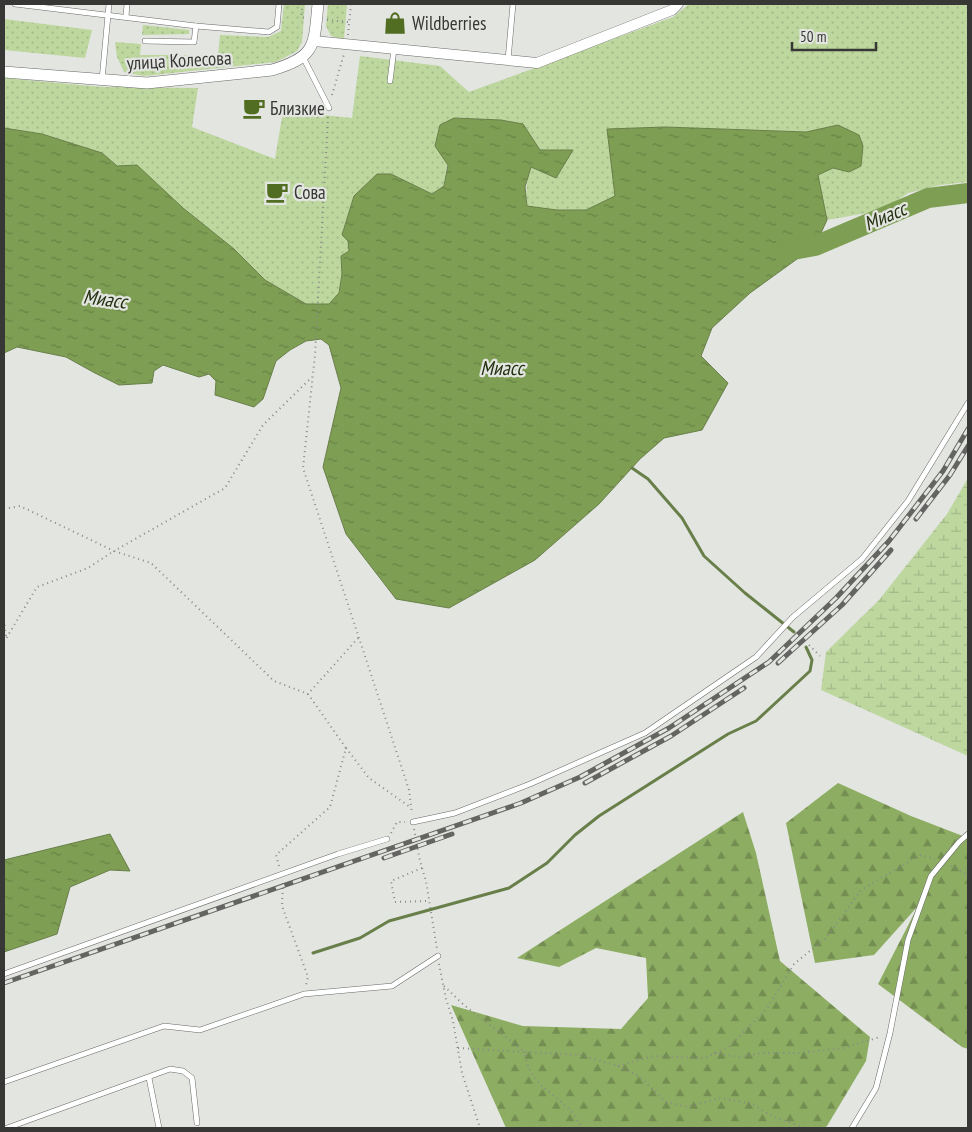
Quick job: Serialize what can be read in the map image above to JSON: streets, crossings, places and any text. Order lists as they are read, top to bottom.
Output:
{
  "streets": {
    "street": ["улица Колесова"]
  },
  "water": ["Миасс"],
  "places": {
    "shop": ["Wildberries"],
    "cafe": ["Близкие", "Сова"]
  },
  "scale_bar": "50 m"
}
